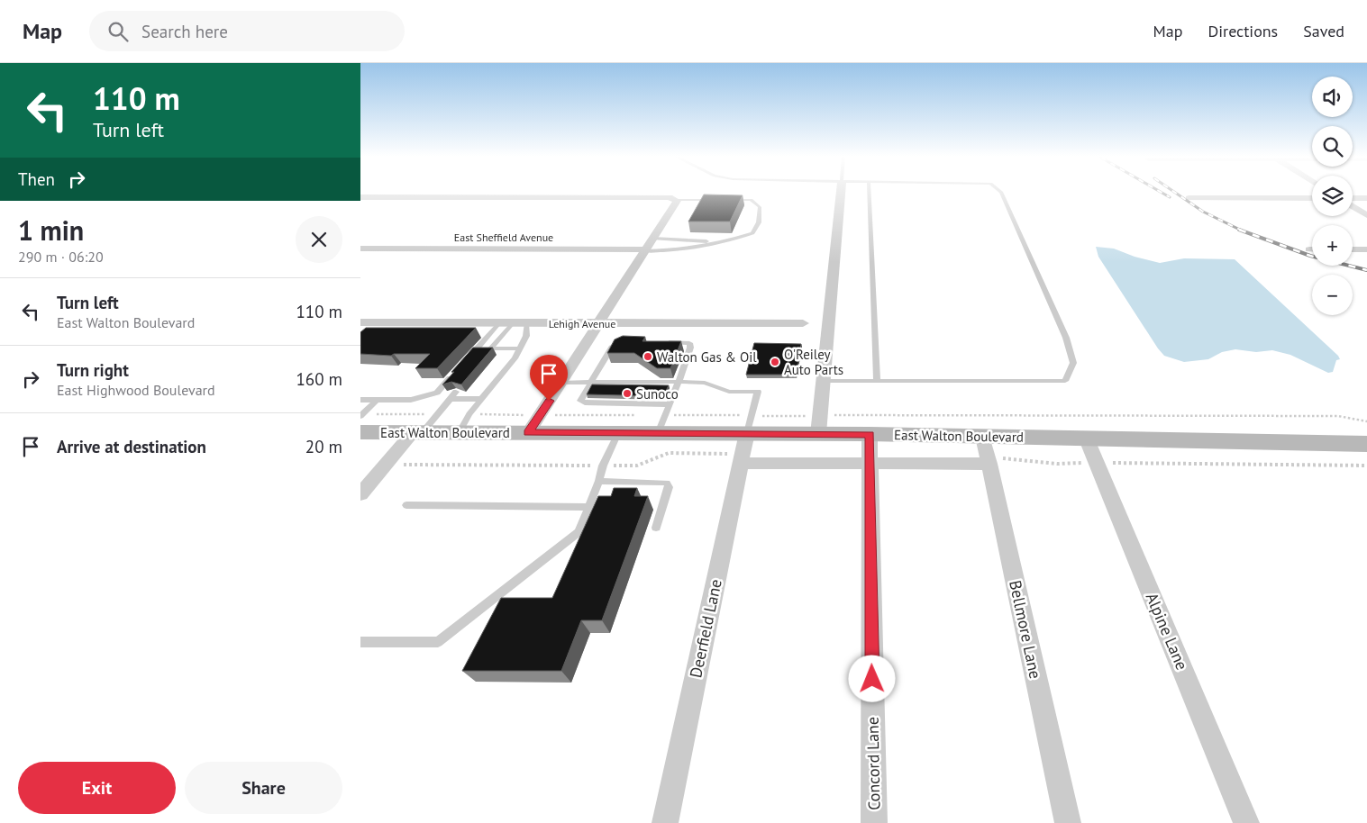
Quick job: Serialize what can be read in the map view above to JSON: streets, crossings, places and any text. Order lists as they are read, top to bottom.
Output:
{
  "streets": {
    "main road": ["East Walton Boulevard"],
    "street": [
      "East Sheffield Avenue",
      "Lehigh Avenue",
      "Deerfield Lane",
      "Bellmore Lane",
      "Alpine Lane",
      "Concord Lane"
    ]
  },
  "crossings": [
    ["East Walton Boulevard", "Deerfield Lane"],
    ["East Walton Boulevard", "Bellmore Lane"],
    ["East Walton Boulevard", "Alpine Lane"],
    ["East Walton Boulevard", "Concord Lane"]
  ],
  "places": ["Walton Gas & Oil", "O'Reiley Auto Parts", "Sunoco"],
  "page": {
    "header": "Map",
    "search": "Search here",
    "nav": ["Map", "Directions", "Saved"],
    "turn": ["110 m", "Turn left"],
    "map_buttons": ["+", "−"],
    "then": "Then",
    "heading": ["1 min", "290 m · 06:20"],
    "list": [
      {
        "name": "Turn left",
        "note": "East Walton Boulevard",
        "value": "110 m"
      },
      {
        "name": "Turn right",
        "note": "East Highwood Boulevard",
        "value": "160 m"
      },
      {
        "name": "Arrive at destination",
        "value": "20 m"
      }
    ],
    "buttons": ["Exit", "Share"]
  }
}
